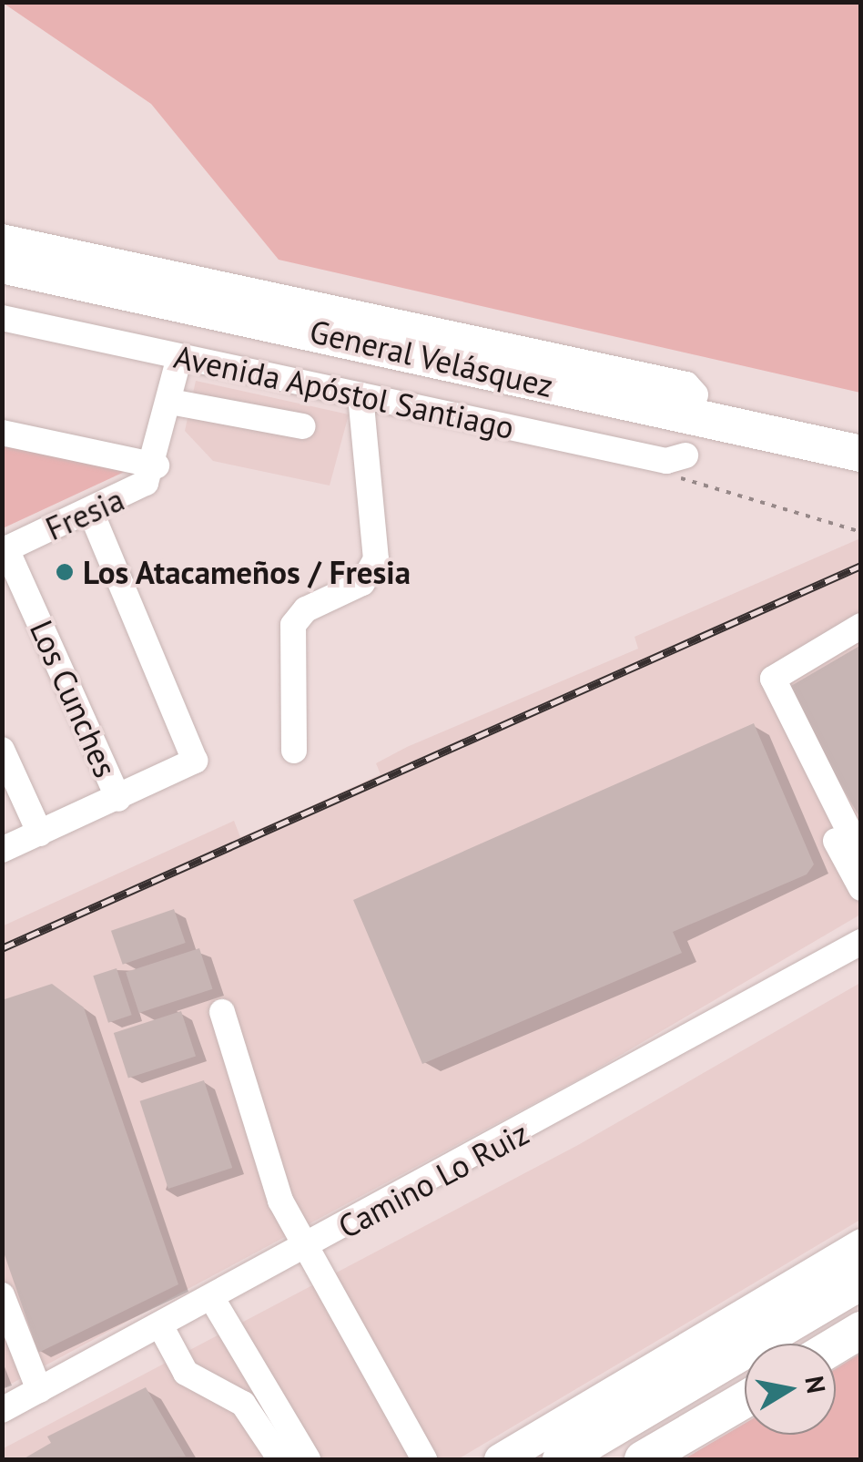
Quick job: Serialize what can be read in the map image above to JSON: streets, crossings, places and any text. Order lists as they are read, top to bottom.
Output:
{
  "streets": {
    "highway": ["General Velásquez"],
    "street": [
      "Avenida Apóstol Santiago",
      "Fresia",
      "Los Cunches",
      "Camino Lo Ruiz"
    ]
  },
  "crossings": [
    ["Avenida Apóstol Santiago", "Fresia"],
    ["Fresia", "Los Cunches"]
  ],
  "places": ["Los Atacameños / Fresia"],
  "north": "right"
}
